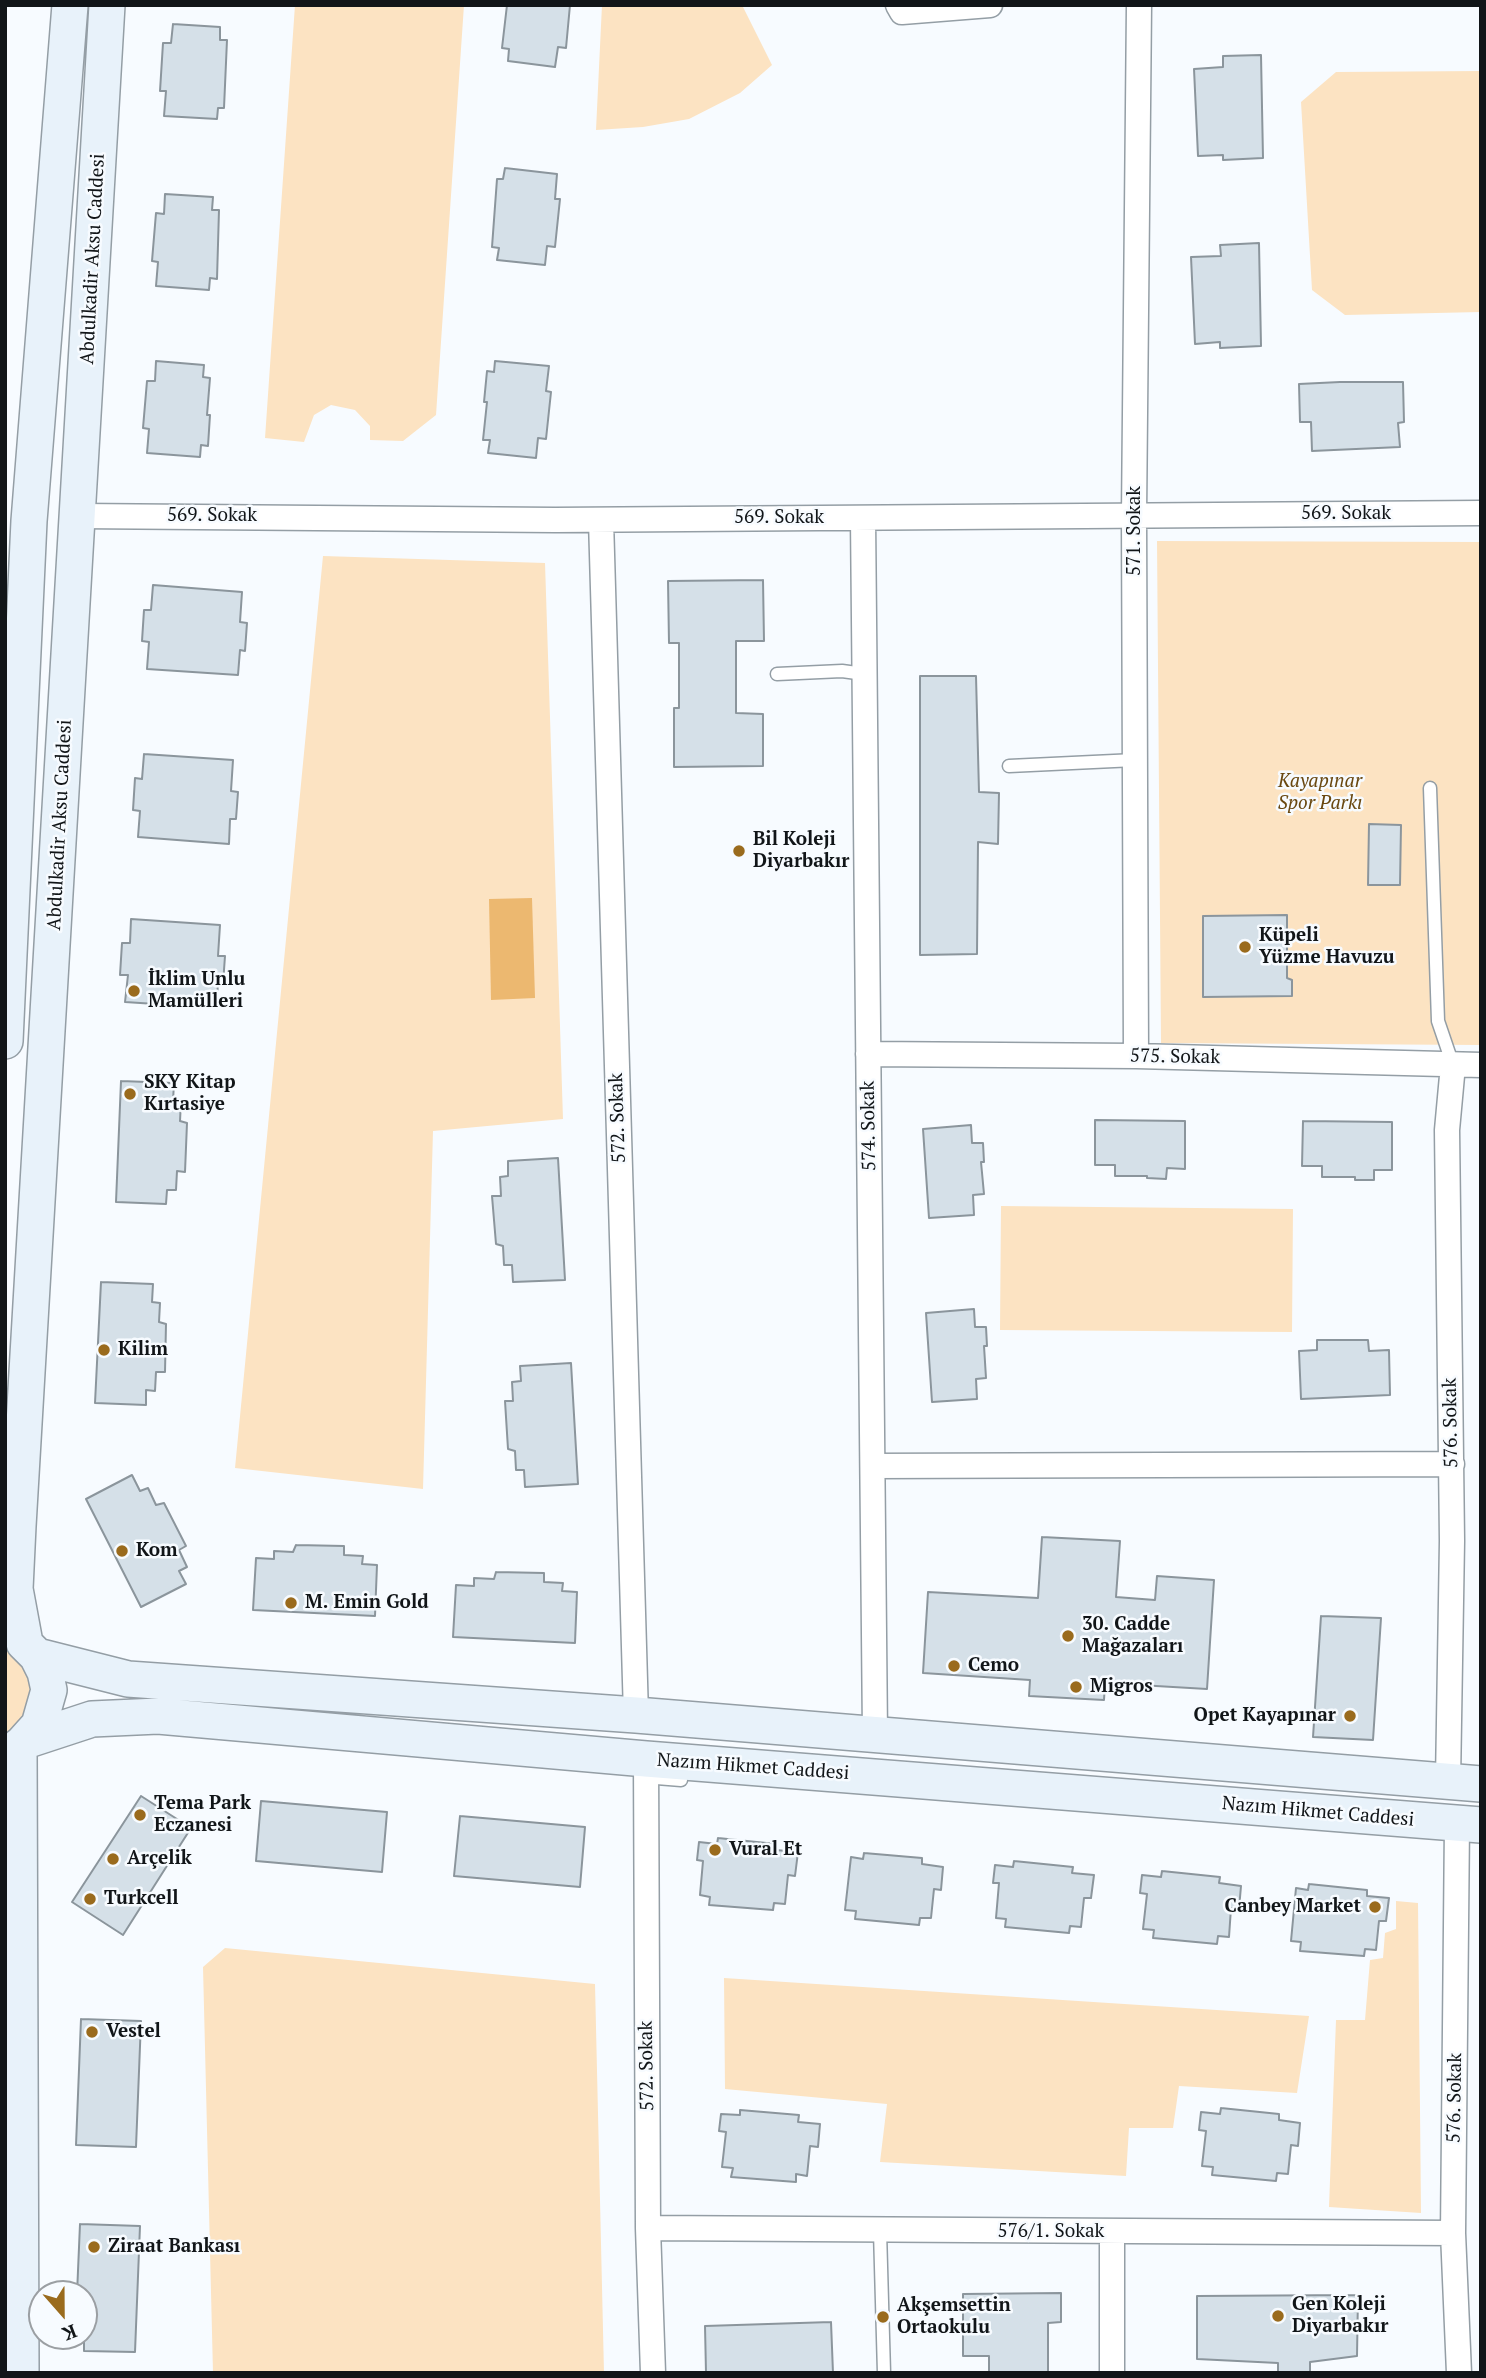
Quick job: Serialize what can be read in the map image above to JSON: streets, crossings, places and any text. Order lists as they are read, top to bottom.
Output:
{
  "streets": {
    "main road": ["Abdulkadir Aksu Caddesi", "Nazım Hikmet Caddesi"],
    "street": [
      "569. Sokak",
      "571. Sokak",
      "575. Sokak",
      "572. Sokak",
      "574. Sokak",
      "576. Sokak",
      "576/1. Sokak"
    ]
  },
  "crossings": [
    ["Abdulkadir Aksu Caddesi", "569. Sokak"],
    ["Abdulkadir Aksu Caddesi", "Nazım Hikmet Caddesi"],
    ["569. Sokak", "571. Sokak"],
    ["569. Sokak", "572. Sokak"],
    ["569. Sokak", "574. Sokak"],
    ["571. Sokak", "575. Sokak"],
    ["575. Sokak", "574. Sokak"],
    ["575. Sokak", "576. Sokak"],
    ["572. Sokak", "Nazım Hikmet Caddesi"],
    ["572. Sokak", "576/1. Sokak"],
    ["576. Sokak", "Nazım Hikmet Caddesi"],
    ["576. Sokak", "576/1. Sokak"]
  ],
  "parks": ["Kayapınar Spor Parkı"],
  "places": [
    "Bil Koleji Diyarbakır",
    "Küpeli Yüzme Havuzu",
    "İklim Unlu Mamülleri",
    "SKY Kitap Kırtasiye",
    "Kilim",
    "Kom",
    "M. Emin Gold",
    "30. Cadde Mağazaları",
    "Cemo",
    "Migros",
    "Opet Kayapınar",
    "Tema Park Eczanesi",
    "Vural Et",
    "Arçelik",
    "Turkcell",
    "Canbey Market",
    "Vestel",
    "Ziraat Bankası",
    "Gen Koleji Diyarbakır",
    "Akşemsettin Ortaokulu"
  ],
  "north": "bottom"
}
